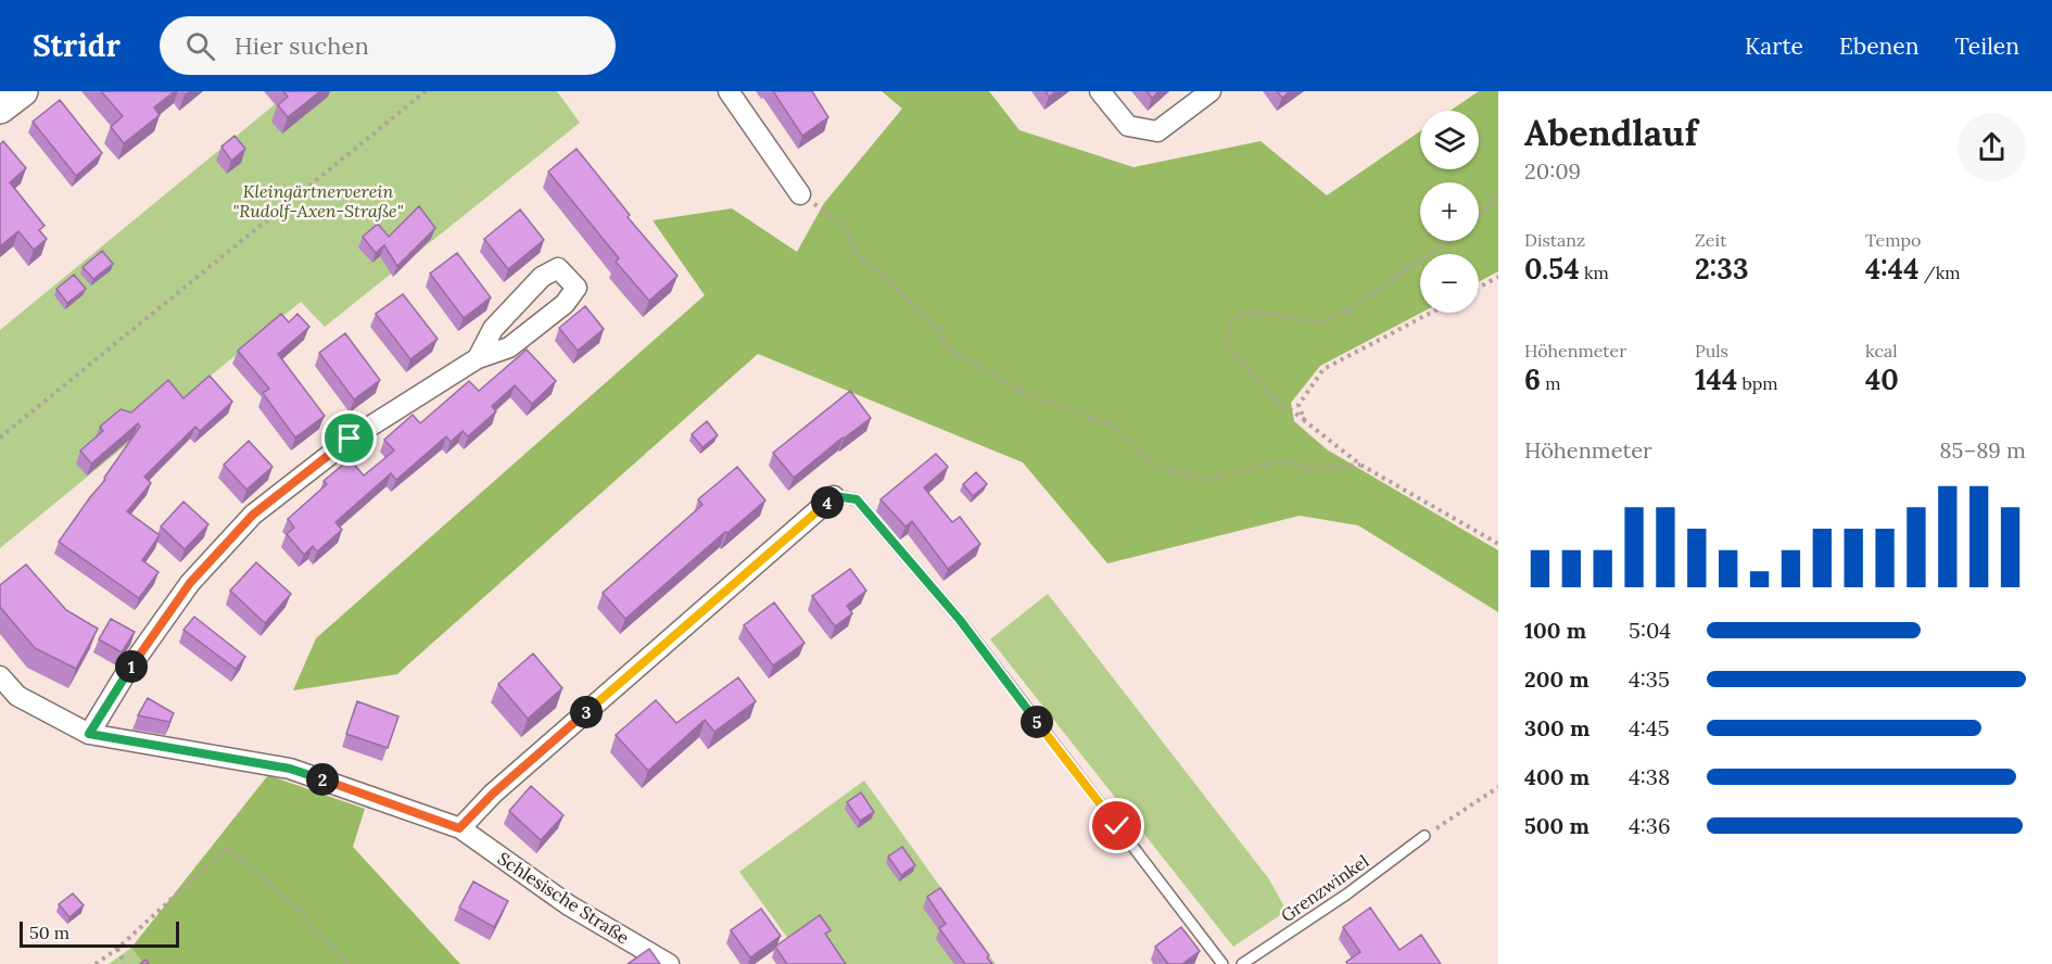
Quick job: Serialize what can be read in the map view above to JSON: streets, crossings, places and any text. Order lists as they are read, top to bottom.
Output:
{
  "streets": {
    "street": ["Schlesische Straße"],
    "lane": ["Grenzwinkel"]
  },
  "parks": ["Kleingärtnerverein \"Rudolf-Axen-Straße\""],
  "scale_bar": "50 m",
  "page": {
    "header": "Stridr",
    "search": "Hier suchen",
    "nav": ["Karte", "Ebenen", "Teilen"],
    "heading": ["Abendlauf", "20:09"],
    "map_buttons": ["+", "−"],
    "stats": [
      ["Distanz", "0.54 km"],
      ["Zeit", "2:33"],
      ["Tempo", "4:44 /km"],
      ["Höhenmeter", "6 m"],
      ["Puls", "144 bpm"],
      ["kcal", "40"]
    ],
    "chart": ["Höhenmeter", "85–89 m"],
    "pins": [
      "4",
      "1",
      "3",
      "5",
      "2"
    ],
    "list": [
      {
        "name": "100 m",
        "note": "5:04"
      },
      {
        "name": "200 m",
        "note": "4:35"
      },
      {
        "name": "300 m",
        "note": "4:45"
      },
      {
        "name": "400 m",
        "note": "4:38"
      },
      {
        "name": "500 m",
        "note": "4:36"
      }
    ],
    "scale": "50 m"
  }
}
